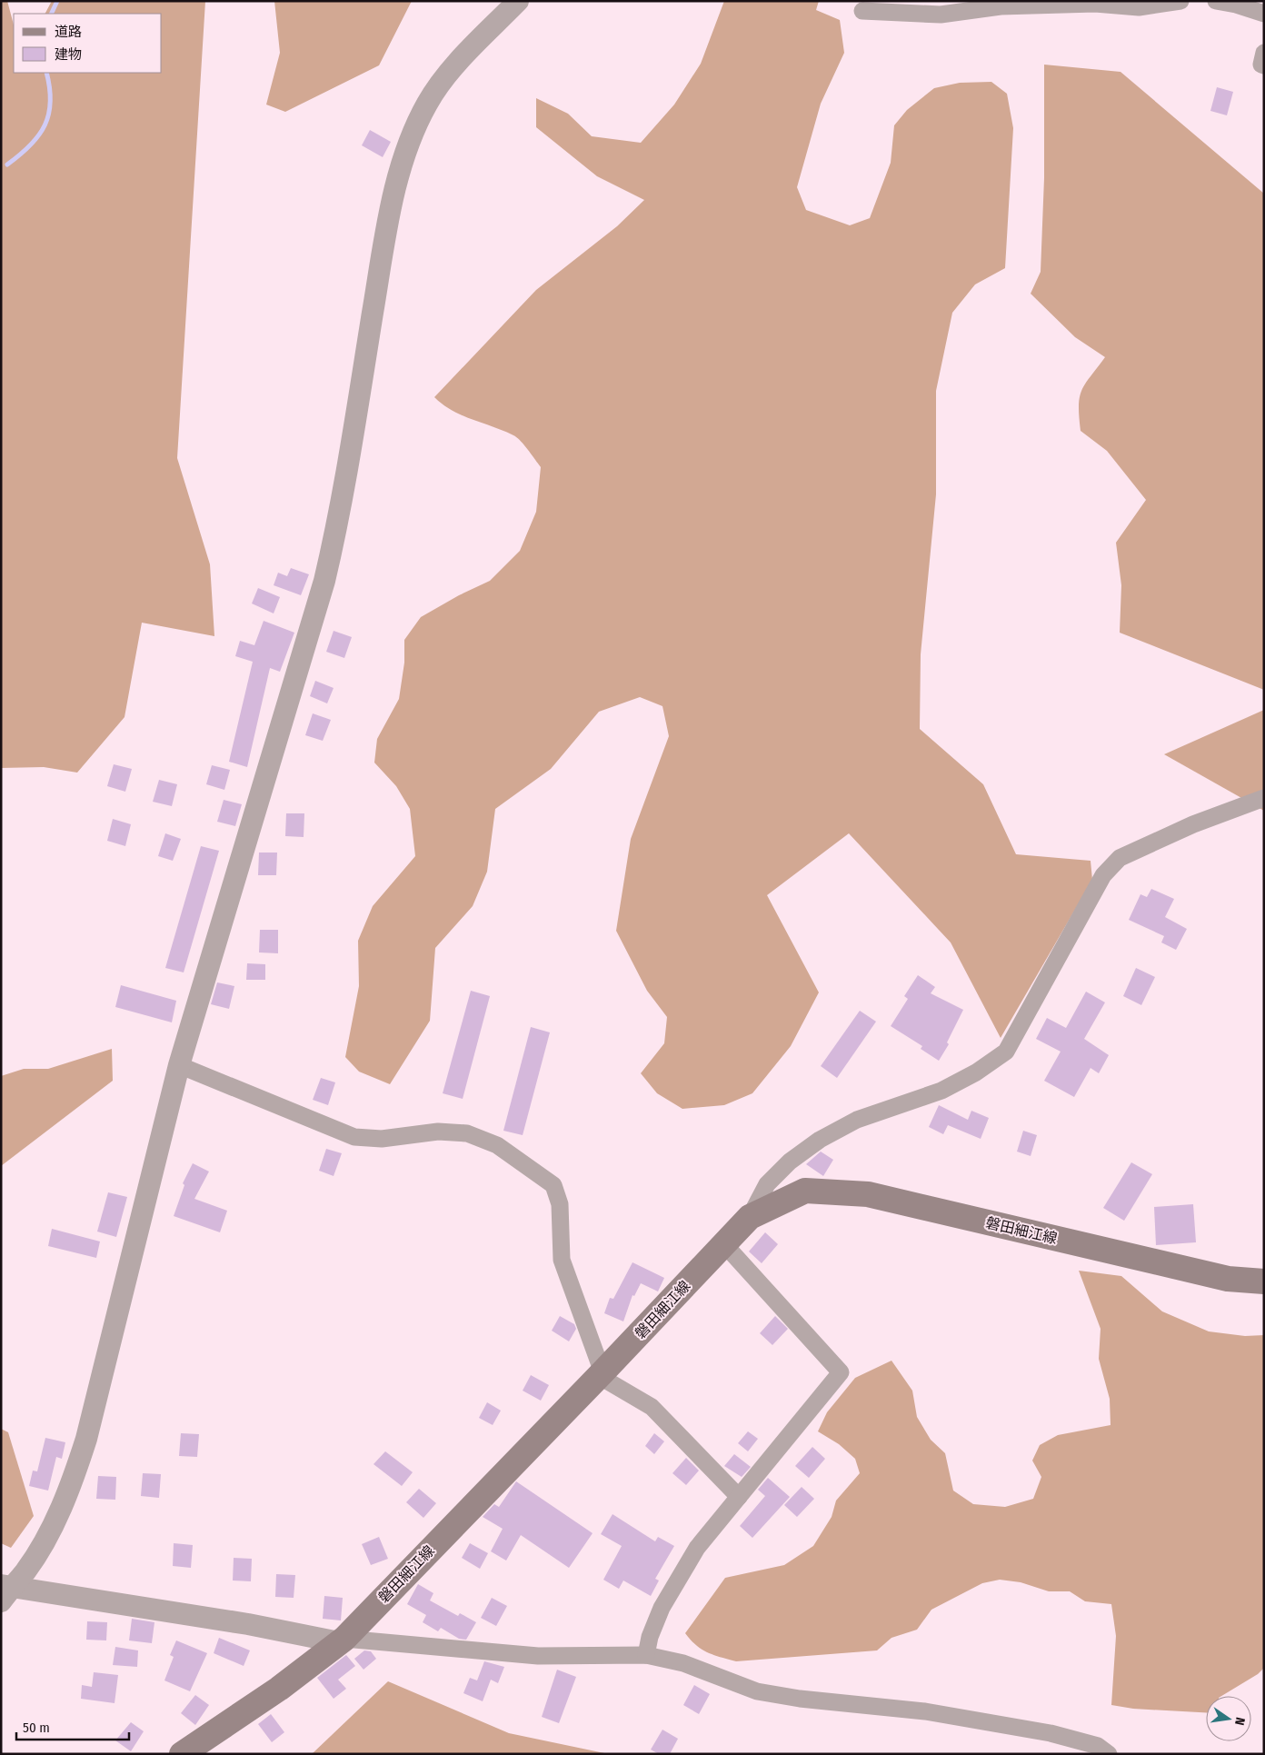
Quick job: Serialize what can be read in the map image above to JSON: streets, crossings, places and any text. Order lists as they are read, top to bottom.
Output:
{
  "streets": {
    "main road": ["磐田細江線"]
  },
  "legend": ["道路", "建物"],
  "scale_bar": "50 m",
  "north": "right"
}
